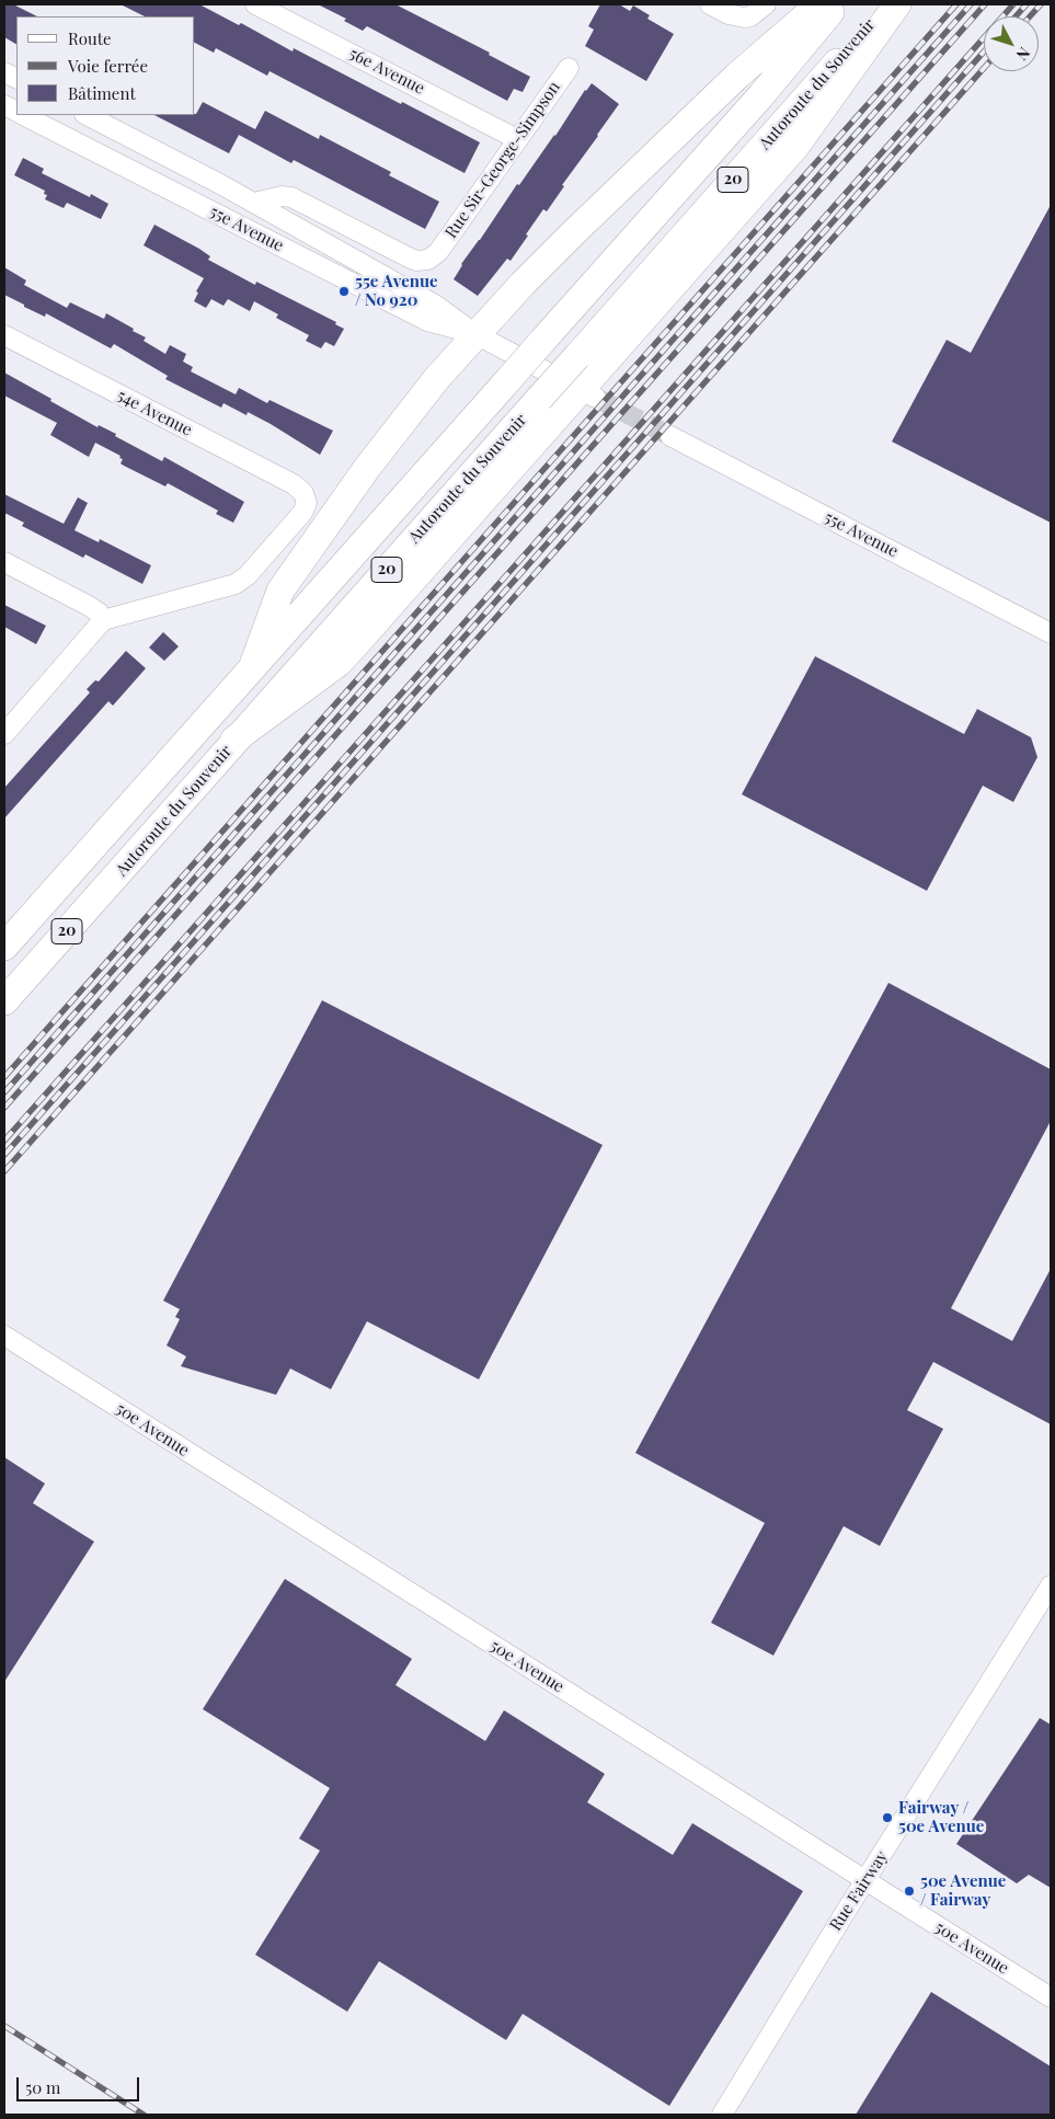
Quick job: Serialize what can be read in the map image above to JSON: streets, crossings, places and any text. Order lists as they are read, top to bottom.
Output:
{
  "streets": {
    "highway": ["Autoroute du Souvenir", "20"],
    "street": [
      "56e Avenue",
      "Rue Sir-George-Simpson",
      "55e Avenue",
      "54e Avenue",
      "50e Avenue",
      "Rue Fairway"
    ]
  },
  "crossings": [
    ["56e Avenue", "Rue Sir-George-Simpson"],
    ["Rue Sir-George-Simpson", "55e Avenue"],
    ["50e Avenue", "Rue Fairway"]
  ],
  "places": ["55e Avenue / No 920", "Fairway / 50e Avenue", "50e Avenue / Fairway"],
  "legend": ["Route", "Voie ferrée", "Bâtiment"],
  "scale_bar": "50 m",
  "north": "bottom right"
}
